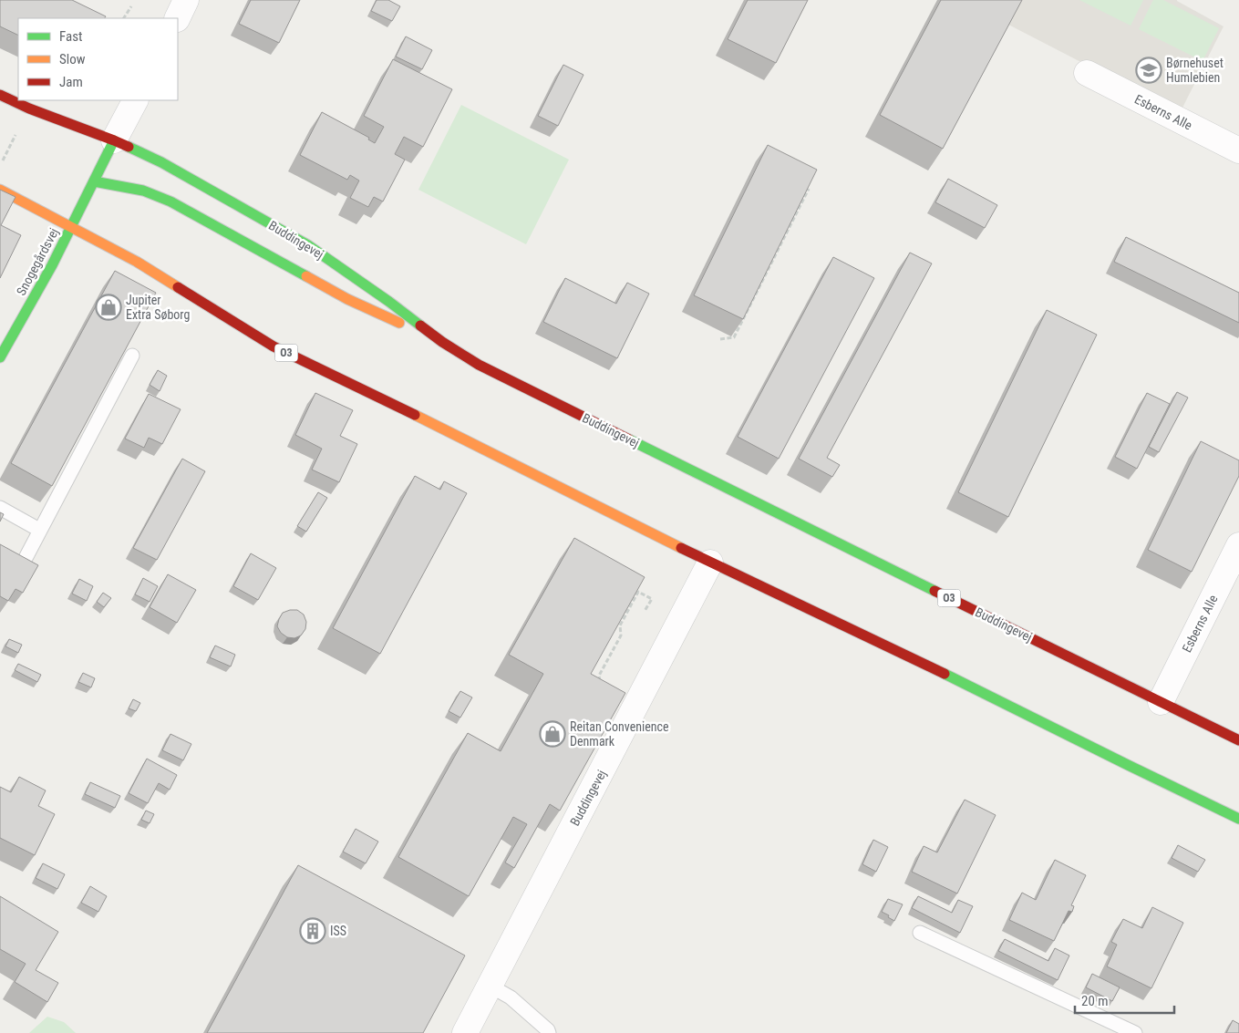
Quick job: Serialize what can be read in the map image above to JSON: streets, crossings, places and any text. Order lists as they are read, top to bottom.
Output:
{
  "streets": {
    "main road": ["Buddingevej", "Snogegårdsvej", "O3"],
    "street": ["Esberns Alle"]
  },
  "crossings": [
    ["Esberns Alle", "Buddingevej"],
    ["Buddingevej", "Snogegårdsvej"],
    ["Buddingevej", "O3"],
    ["Snogegårdsvej", "O3"]
  ],
  "places": {
    "school or university": ["Børnehuset Humlebien"],
    "shop": ["Jupiter Extra Søborg", "Reitan Convenience Denmark"],
    "building": ["ISS"]
  },
  "legend": ["Fast", "Slow", "Jam"],
  "scale_bar": "20 m"
}
